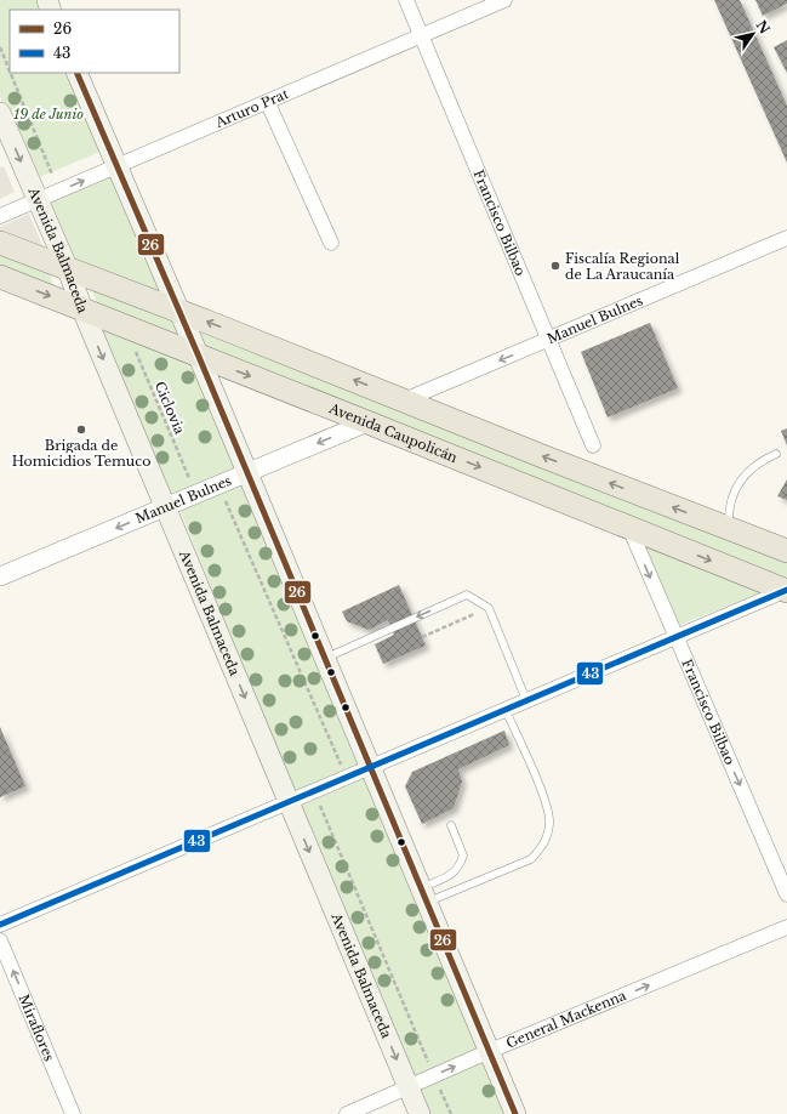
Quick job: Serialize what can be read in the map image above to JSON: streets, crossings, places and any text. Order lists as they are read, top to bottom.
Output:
{
  "streets": {
    "main road": ["Avenida Balmaceda", "Avenida Caupolicán"],
    "street": [
      "Arturo Prat",
      "Francisco Bilbao",
      "Manuel Bulnes",
      "General Mackenna",
      "Miraflores"
    ],
    "path": ["Ciclovia"]
  },
  "crossings": [
    ["Arturo Prat", "Francisco Bilbao"],
    ["Arturo Prat", "Avenida Balmaceda"],
    ["Francisco Bilbao", "Manuel Bulnes"],
    ["Francisco Bilbao", "Avenida Caupolicán"],
    ["Avenida Balmaceda", "Manuel Bulnes"],
    ["Avenida Balmaceda", "Avenida Caupolicán"],
    ["Avenida Balmaceda", "General Mackenna"],
    ["Manuel Bulnes", "Ciclovia"],
    ["Manuel Bulnes", "Avenida Caupolicán"]
  ],
  "one_way": [
    "Francisco Bilbao",
    "Manuel Bulnes",
    "General Mackenna",
    "Miraflores"
  ],
  "parks": ["19 de Junio"],
  "places": ["Fiscalía Regional de La Araucanía", "Brigada de Homicidios Temuco"],
  "lines": ["transit line 26", "transit line 43"],
  "legend": ["26", "43"],
  "north": "top right"
}
